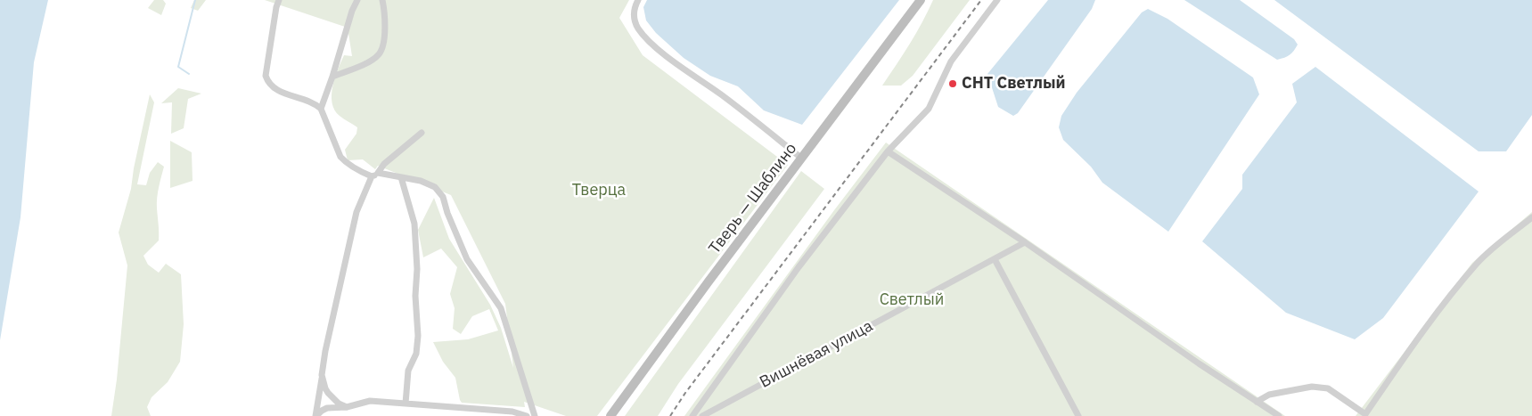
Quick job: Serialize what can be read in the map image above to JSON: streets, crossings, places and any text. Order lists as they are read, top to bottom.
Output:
{
  "streets": {
    "street": ["Тверь — Шаблино", "Вишнёвая улица"]
  },
  "parks": ["Тверца", "Светлый"],
  "places": ["СНТ Светлый"]
}
